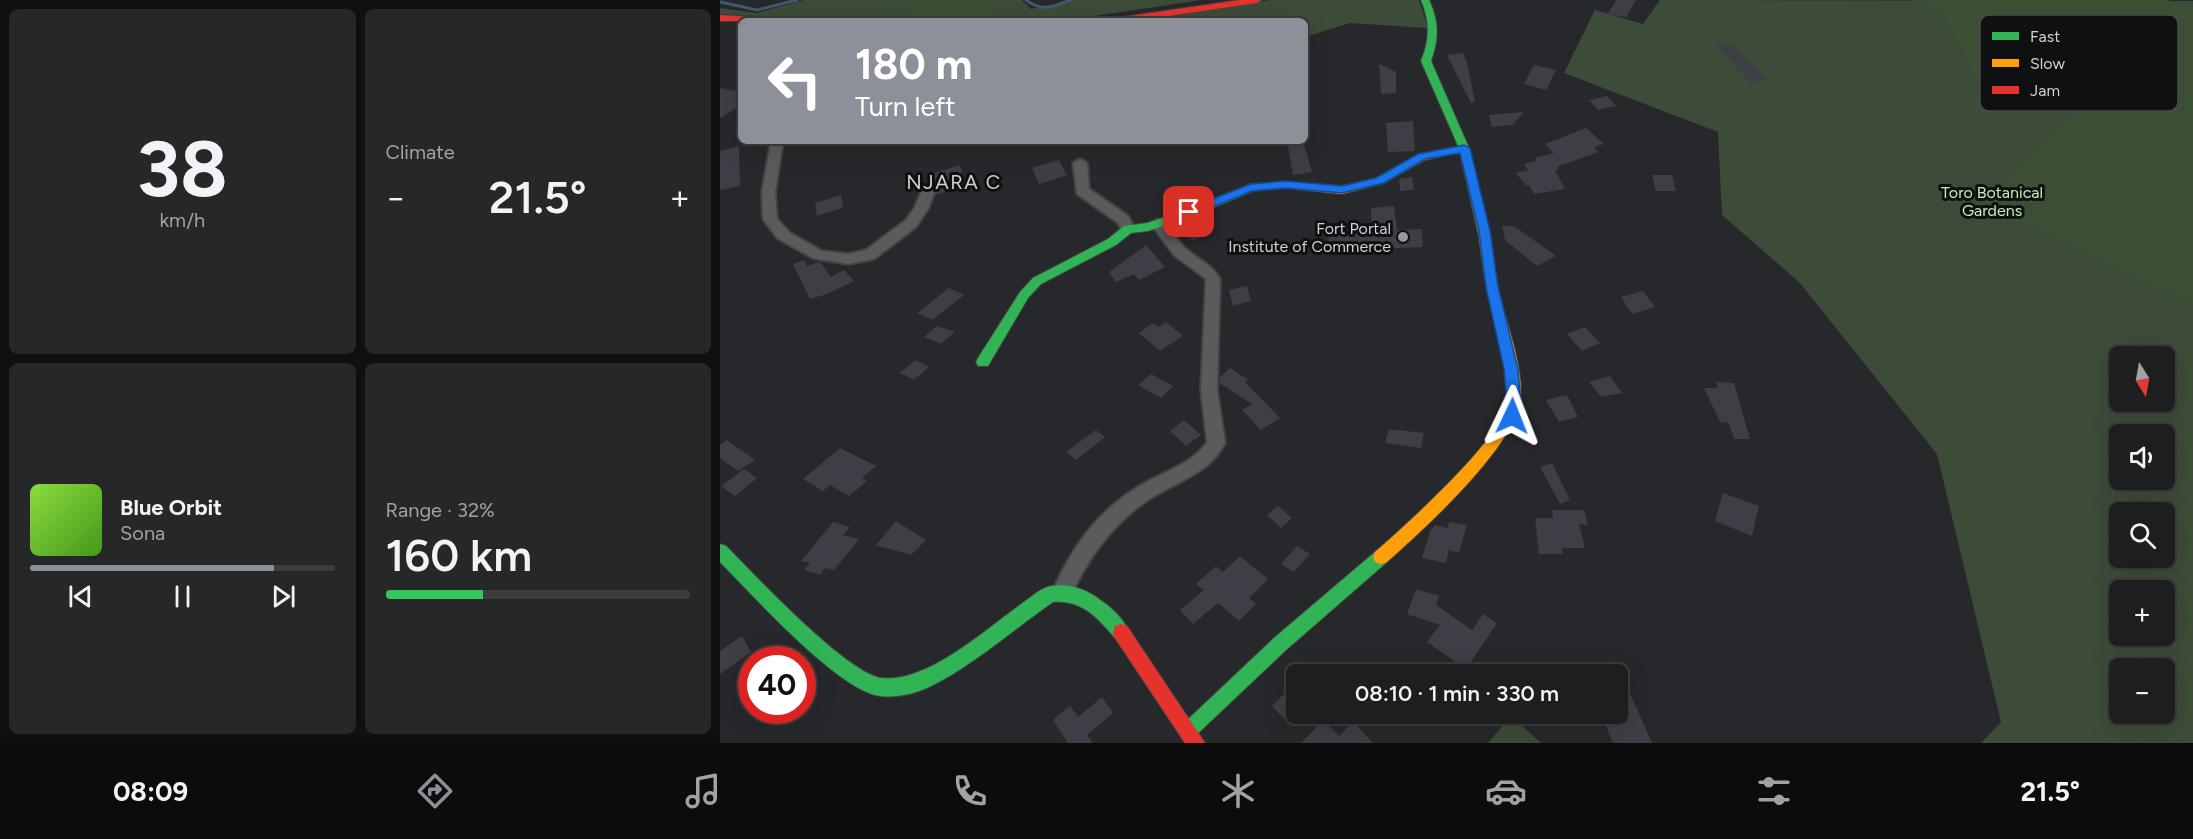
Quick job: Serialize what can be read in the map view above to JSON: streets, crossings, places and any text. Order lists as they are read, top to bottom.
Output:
{
  "districts": ["NJARA C"],
  "parks": ["Toro Botanical Gardens"],
  "places": ["Fort Portal Institute of Commerce"],
  "legend": ["Fast", "Slow", "Jam"],
  "north": "bottom",
  "page": {
    "tile": [
      ["38", "km/h"],
      "Climate",
      ["Range · 32%", "160 km"]
    ],
    "turn": ["180 m", "Turn left"],
    "heat": ["−", "21.5°", "+"],
    "map_buttons": ["+", "−"],
    "song": ["Blue Orbit", "Sona"],
    "limit": "40",
    "trip": "08:10 · 1 min · 330 m",
    "tabs": ["08:09", "21.5°"]
  }
}
